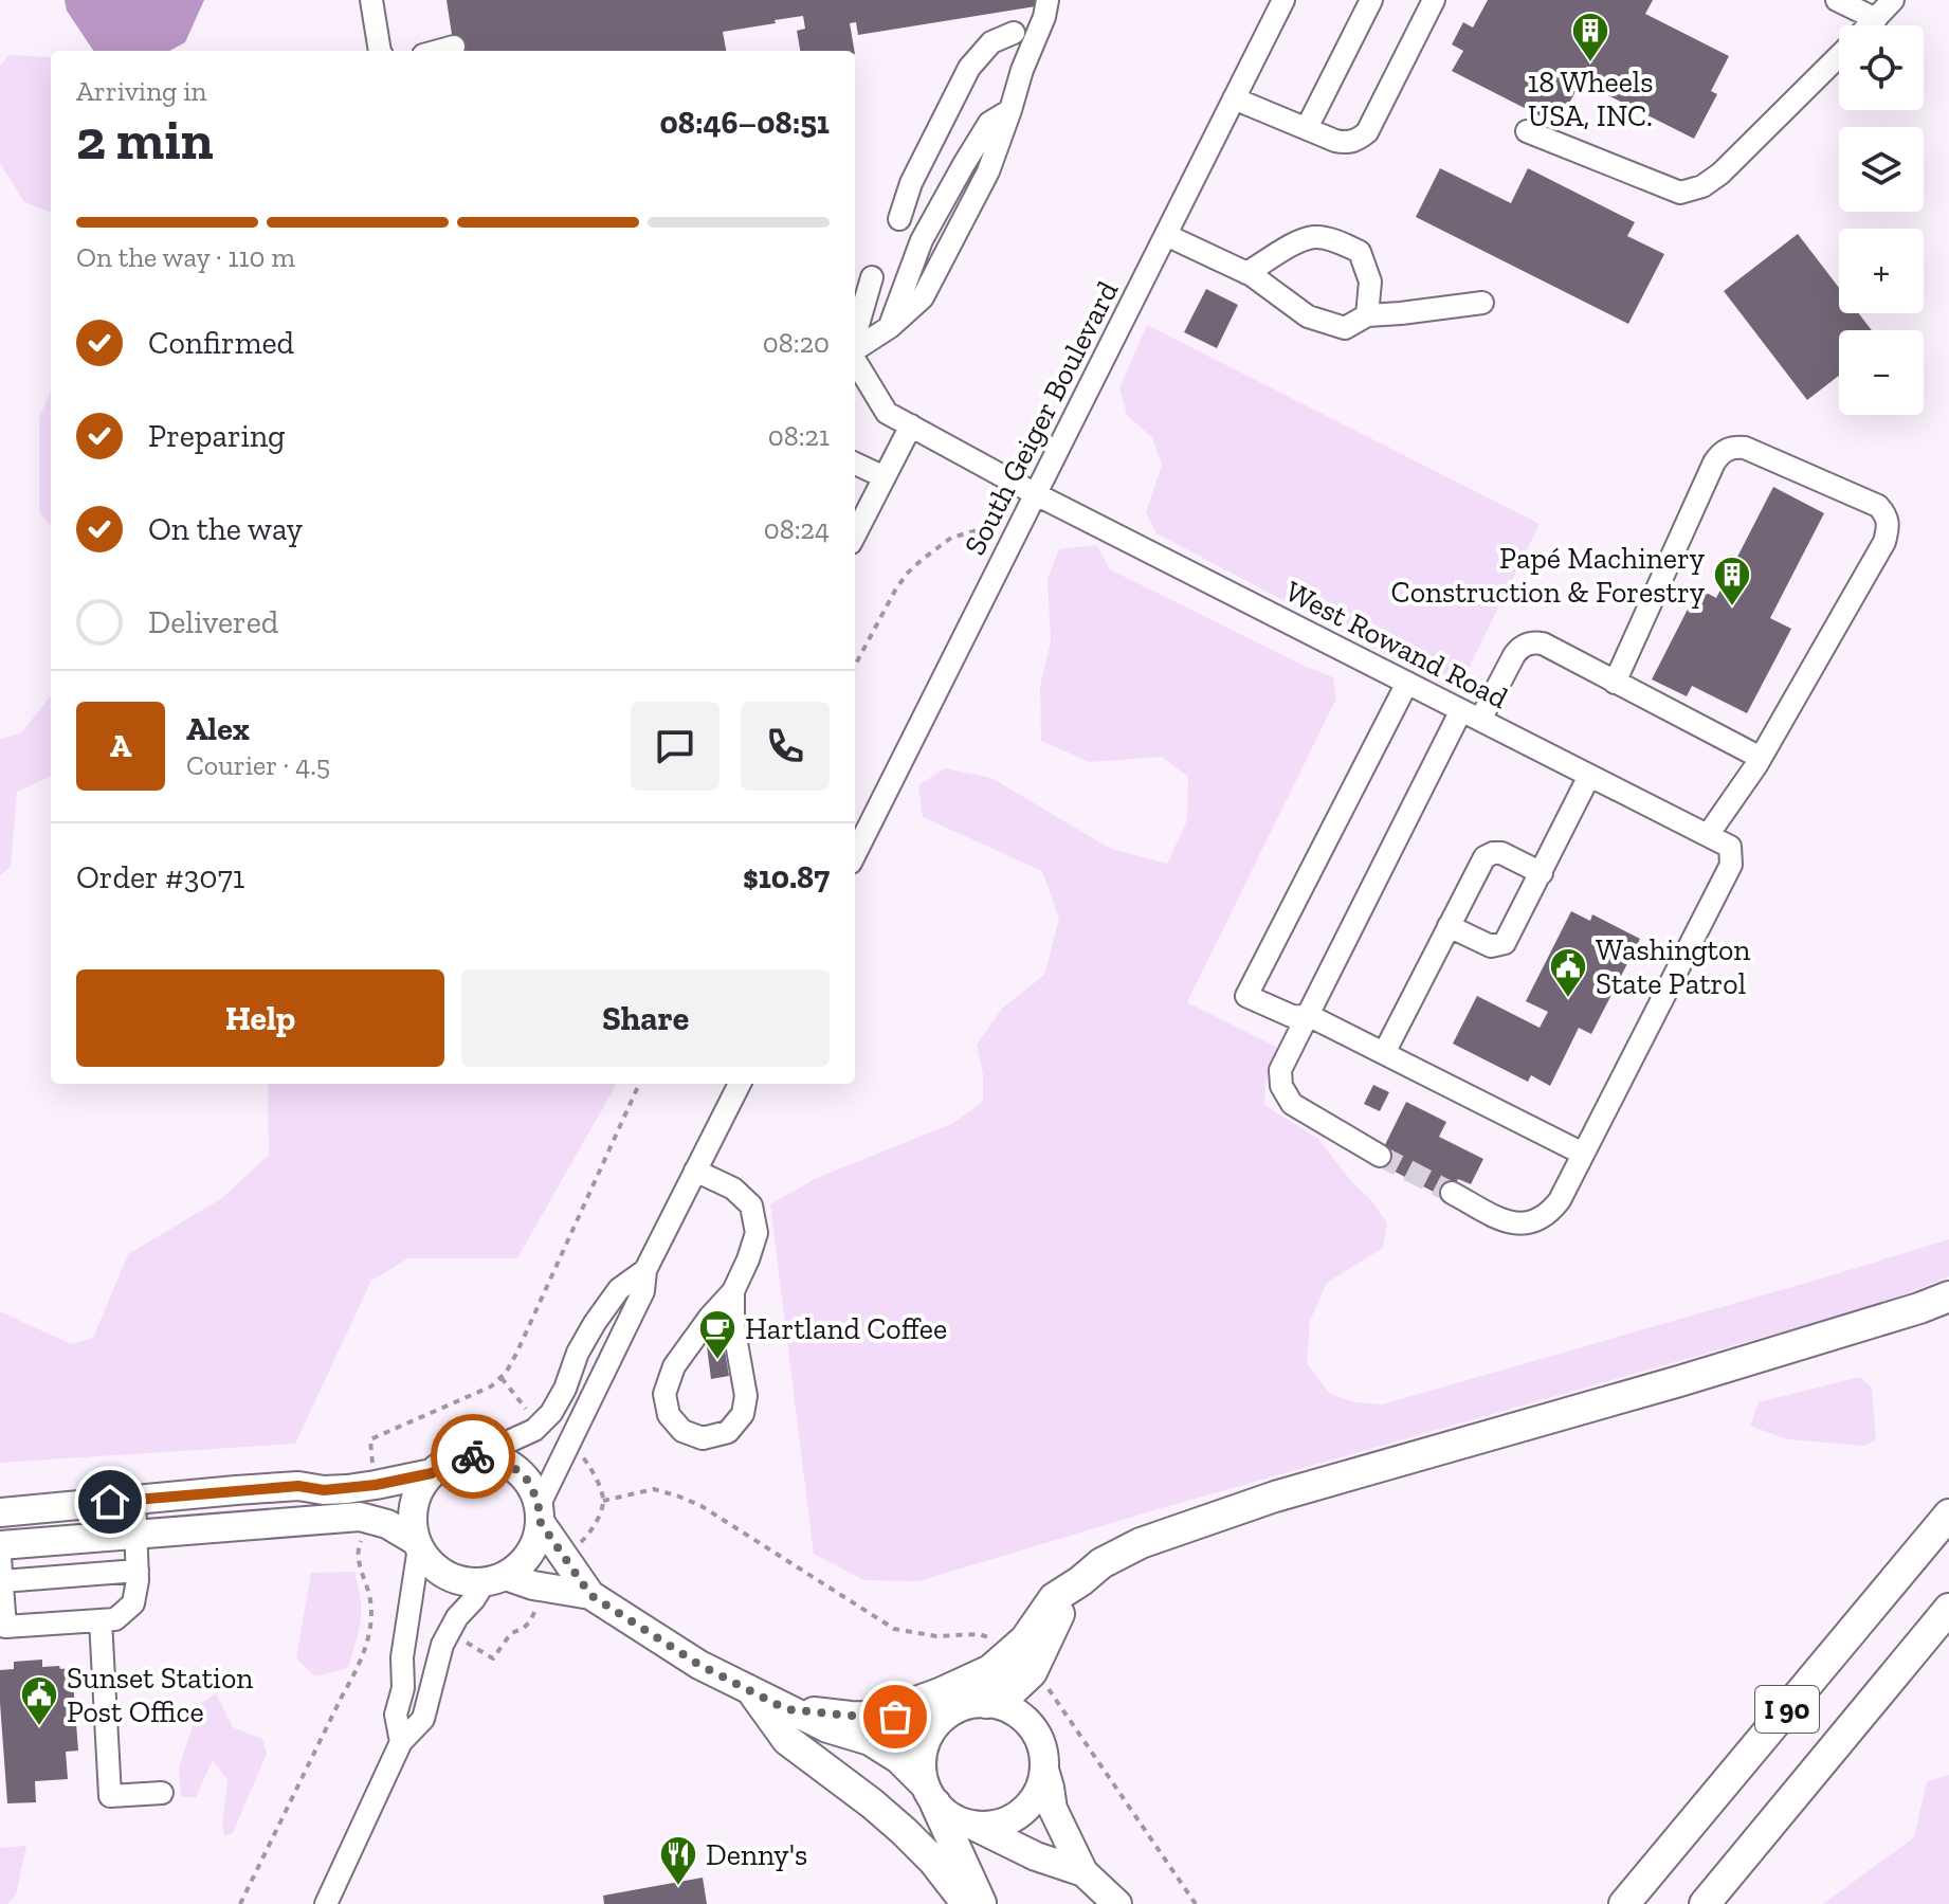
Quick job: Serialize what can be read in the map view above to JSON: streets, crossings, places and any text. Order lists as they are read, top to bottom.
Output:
{
  "streets": {
    "highway": ["I 90"],
    "street": ["South Geiger Boulevard", "West Rowand Road"]
  },
  "crossings": [
    ["South Geiger Boulevard", "West Rowand Road"]
  ],
  "places": {
    "building": ["18 Wheels USA, INC.", "Papé Machinery Construction & Forestry"],
    "public building": ["Washington State Patrol", "Sunset Station Post Office"],
    "cafe": ["Hartland Coffee"],
    "restaurant": ["Denny's"]
  },
  "page": {
    "map_buttons": ["+", "−"],
    "heading": ["2 min", "Arriving in", "08:46–08:51"],
    "panel": [
      "Alex",
      "Courier · 4.5",
      "Order #3071",
      "$10.87"
    ],
    "bar": "On the way · 110 m",
    "list": [
      ["Confirmed", "08:20"],
      ["Preparing", "08:21"],
      ["On the way", "08:24"],
      "Delivered"
    ],
    "round": "A",
    "buttons": ["Help", "Share"]
  }
}
